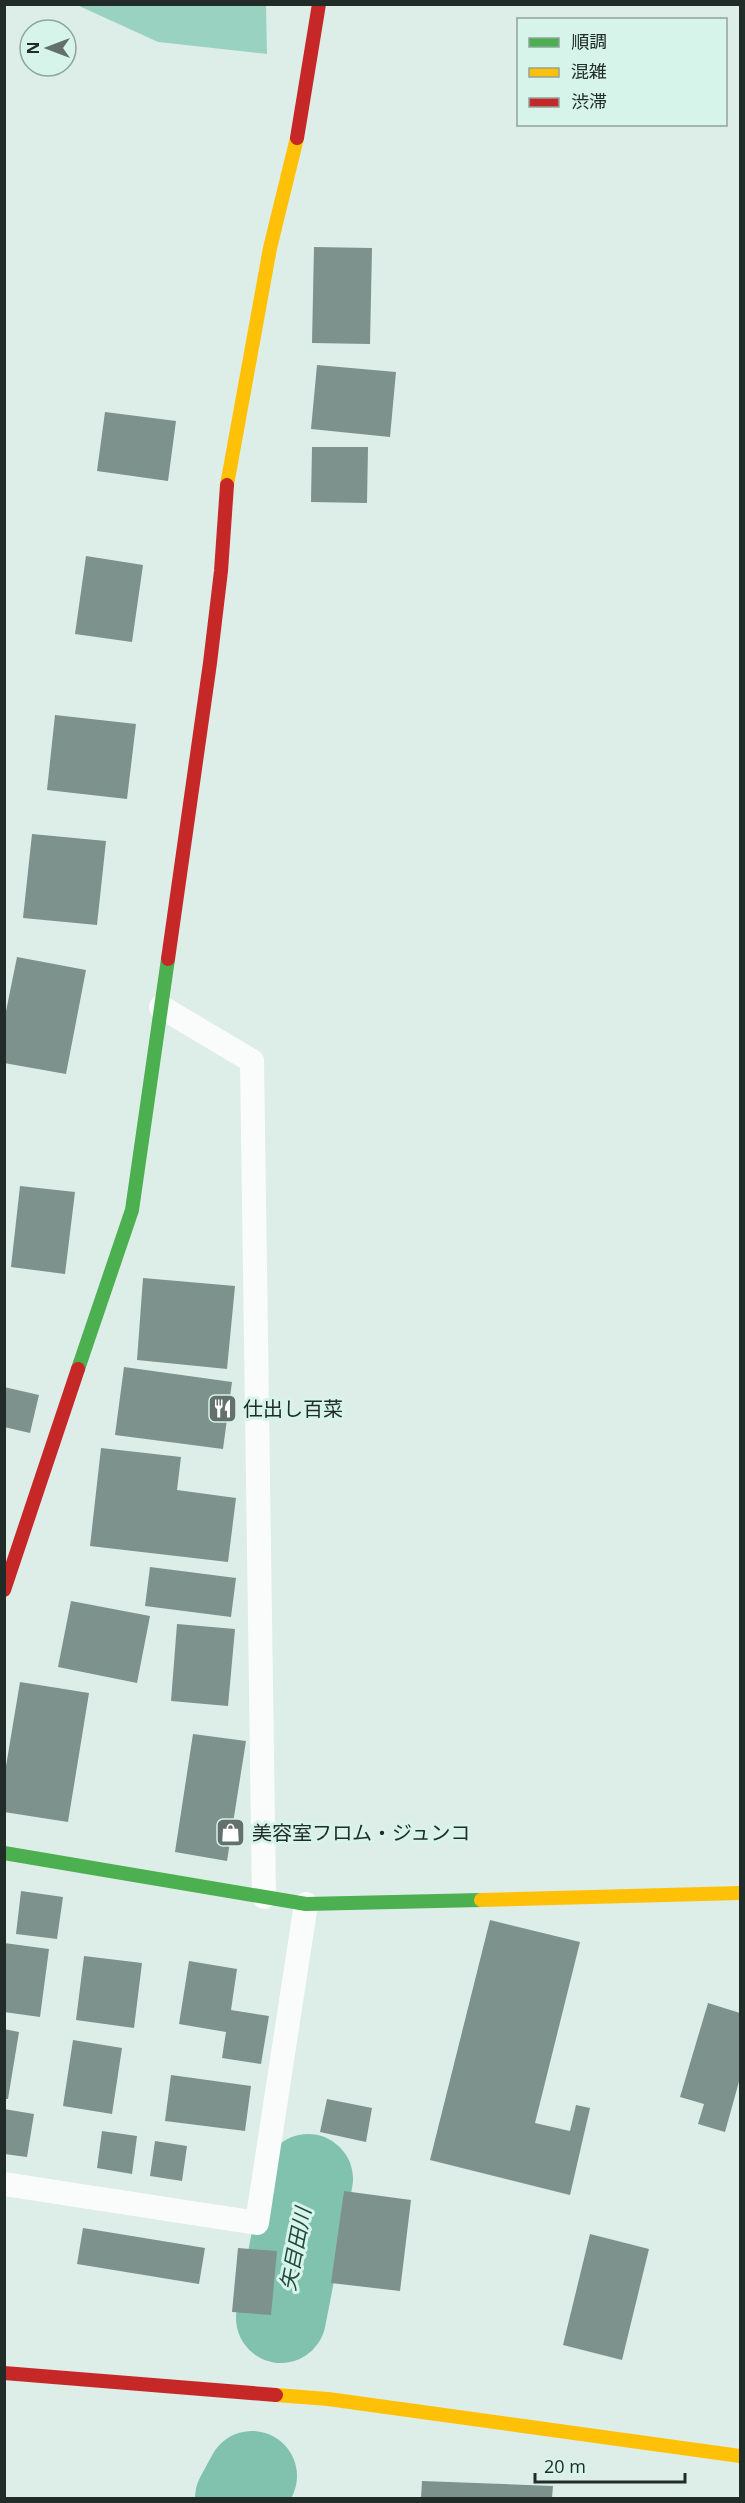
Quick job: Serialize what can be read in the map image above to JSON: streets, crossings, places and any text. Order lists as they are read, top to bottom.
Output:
{
  "water": ["矢目田川"],
  "places": {
    "restaurant": ["仕出し百菜"],
    "shop": ["美容室フロム・ジュンコ"]
  },
  "legend": ["順調", "混雑", "渋滞"],
  "scale_bar": "20 m",
  "north": "left"
}
